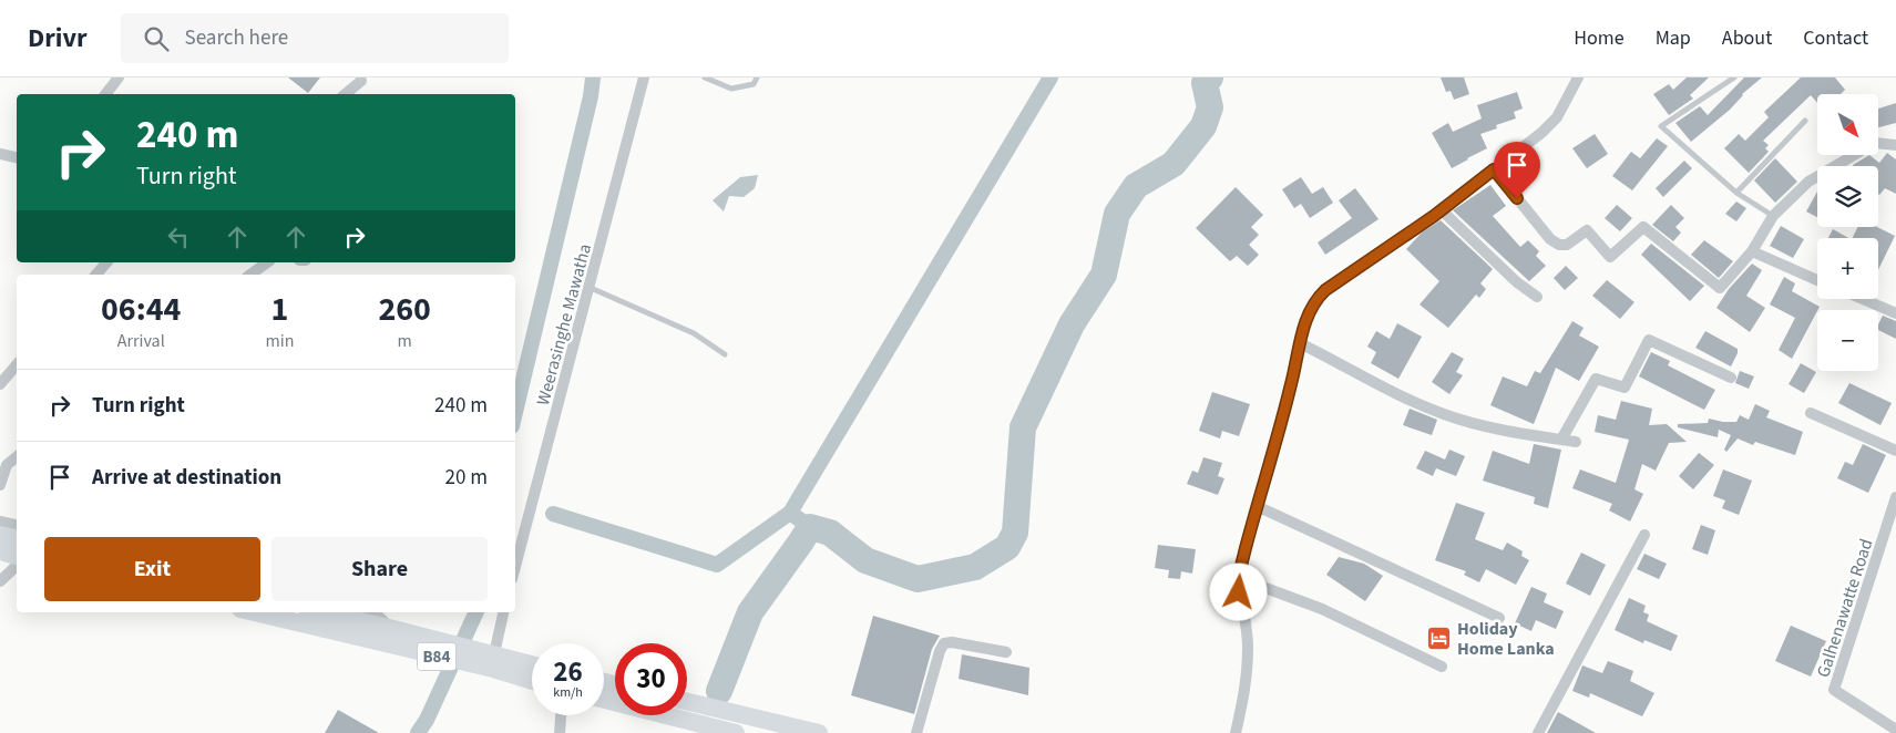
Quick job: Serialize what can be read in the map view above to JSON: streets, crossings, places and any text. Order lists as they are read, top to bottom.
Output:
{
  "streets": {
    "main road": ["B84"],
    "street": ["Weerasinghe Mawatha", "Galhenawatte Road"]
  },
  "places": {
    "hotel": ["Holiday Home Lanka"]
  },
  "north": "bottom right",
  "page": {
    "header": "Drivr",
    "search": "Search here",
    "nav": [
      "Home",
      "Map",
      "About",
      "Contact"
    ],
    "map_buttons": ["+", "−"],
    "turn": ["240 m", "Turn right"],
    "eta": [
      "06:44",
      "Arrival",
      "1",
      "min",
      "260",
      "m"
    ],
    "list": [
      {
        "name": "Turn right",
        "value": "240 m"
      },
      {
        "name": "Arrive at destination",
        "value": "20 m"
      }
    ],
    "buttons": ["Exit", "Share"],
    "speed": "26 km/h",
    "limit": "30"
  }
}
